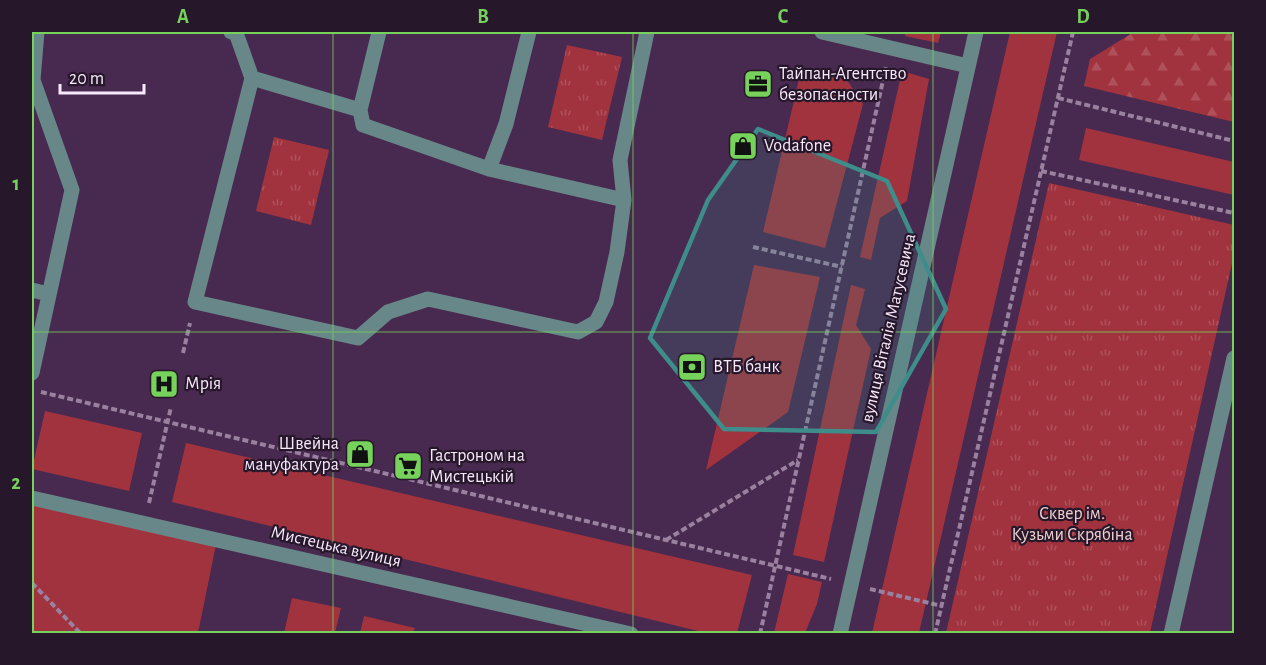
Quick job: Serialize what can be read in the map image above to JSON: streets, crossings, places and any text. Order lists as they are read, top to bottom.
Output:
{
  "streets": {
    "street": ["вулиця Віталія Матусевича", "Мистецька вулиця"]
  },
  "parks": ["Сквер ім. Кузьми Скрябіна"],
  "places": {
    "office": ["Тайпан-Агентство безопасности"],
    "shop": ["Vodafone", "Швейна мануфактура"],
    "bank": ["ВТБ банк"],
    "hospital": ["Мрія"],
    "supermarket": ["Гастроном на Мистецькій"]
  },
  "scale_bar": "20 m",
  "grid": {
    "columns": [
      "A",
      "B",
      "C",
      "D"
    ],
    "rows": ["1", "2"]
  }
}
